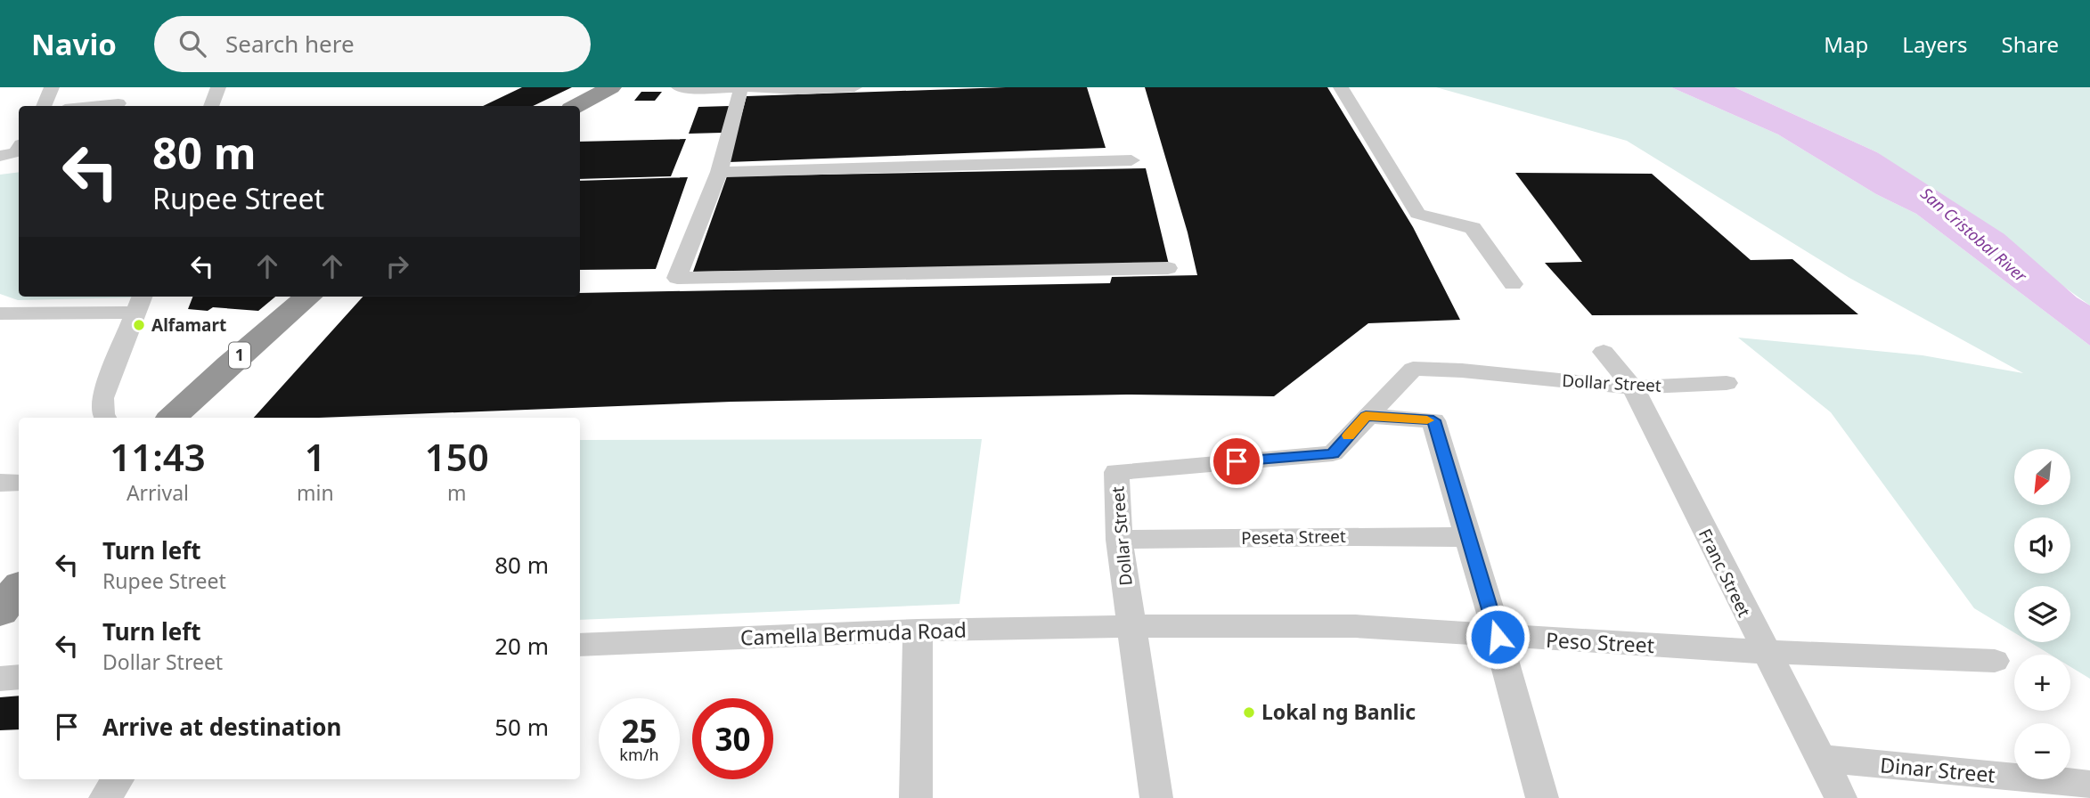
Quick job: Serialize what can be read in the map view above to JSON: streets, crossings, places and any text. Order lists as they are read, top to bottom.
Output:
{
  "streets": {
    "highway": ["1"],
    "street": [
      "Dollar Street",
      "Peseta Street",
      "Franc Street",
      "Camella Bermuda Road",
      "Peso Street",
      "Dinar Street"
    ]
  },
  "crossings": [
    ["Dollar Street", "Peseta Street"],
    ["Dollar Street", "Franc Street"],
    ["Dollar Street", "Camella Bermuda Road"],
    ["Dollar Street", "Peso Street"],
    ["Franc Street", "Peso Street"],
    ["Franc Street", "Dinar Street"],
    ["Camella Bermuda Road", "Peso Street"]
  ],
  "water": ["San Cristobal River"],
  "places": ["Alfamart", "Lokal ng Banlic"],
  "north": "bottom left",
  "page": {
    "header": "Navio",
    "search": "Search here",
    "nav": ["Map", "Layers", "Share"],
    "turn": ["80 m", "Rupee Street"],
    "eta": [
      "11:43",
      "Arrival",
      "1",
      "min",
      "150",
      "m"
    ],
    "map_buttons": ["+", "−"],
    "list": [
      {
        "name": "Turn left",
        "note": "Rupee Street",
        "value": "80 m"
      },
      {
        "name": "Turn left",
        "note": "Dollar Street",
        "value": "20 m"
      },
      {
        "name": "Arrive at destination",
        "value": "50 m"
      }
    ],
    "speed": "25 km/h",
    "limit": "30"
  }
}
